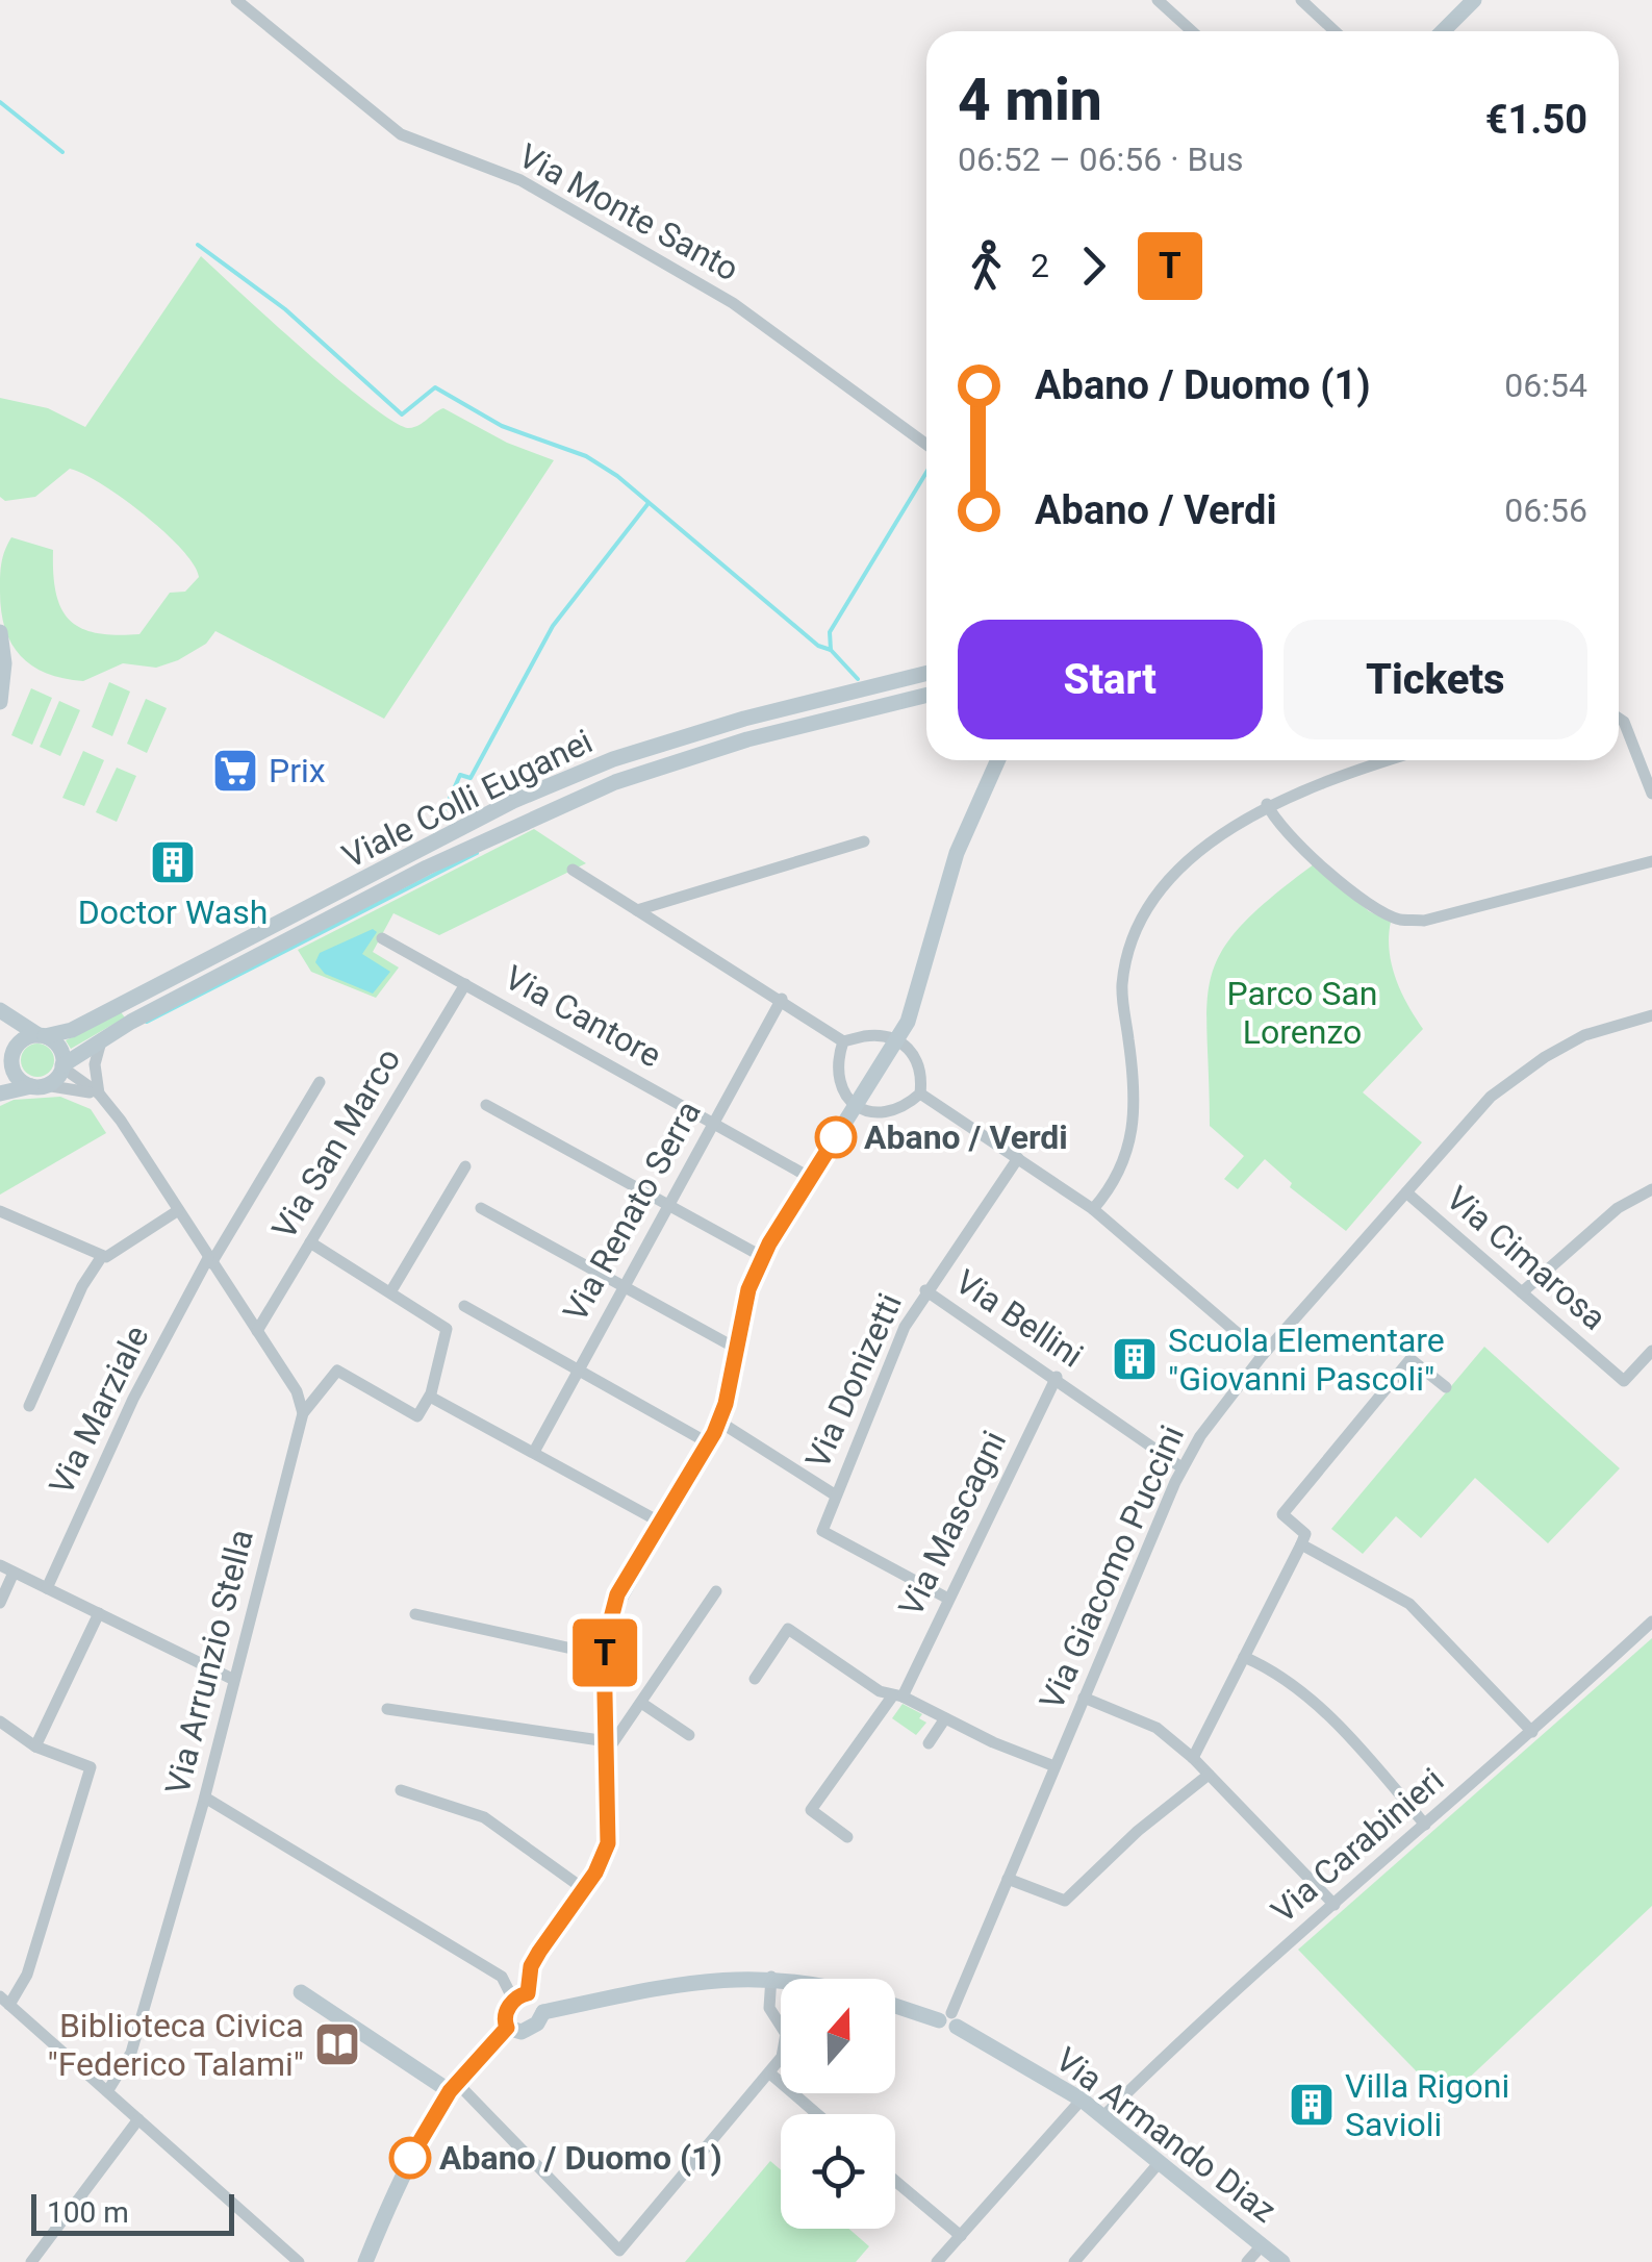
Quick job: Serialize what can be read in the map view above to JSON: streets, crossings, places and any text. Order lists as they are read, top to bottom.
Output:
{
  "streets": {
    "street": [
      "Via Monte Santo",
      "Viale Colli Euganei",
      "Via Cantore",
      "Via San Marco",
      "Via Renato Serra",
      "Via Cimarosa",
      "Via Bellini",
      "Via Donizetti",
      "Via Marziale",
      "Via Mascagni",
      "Via Giacomo Puccini",
      "Via Arrunzio Stella",
      "Via Carabinieri",
      "Via Armando Diaz"
    ]
  },
  "crossings": [
    ["Via Cantore", "Via San Marco"],
    ["Via Cantore", "Via Renato Serra"],
    ["Via Cimarosa", "Via Giacomo Puccini"],
    ["Via Bellini", "Via Donizetti"],
    ["Via Bellini", "Via Mascagni"],
    ["Via Bellini", "Via Giacomo Puccini"],
    ["Via Giacomo Puccini", "Via Armando Diaz"],
    ["Via Carabinieri", "Via Armando Diaz"]
  ],
  "parks": ["Parco San Lorenzo"],
  "places": {
    "supermarket": ["Prix"],
    "building": ["Doctor Wash", "Scuola Elementare \"Giovanni Pascoli\"", "Villa Rigoni Savioli"],
    "other": ["Abano / Verdi", "Abano / Duomo (1)"],
    "library": ["Biblioteca Civica \"Federico Talami\""]
  },
  "lines": ["bus line T"],
  "scale_bar": "100 m",
  "north": "top",
  "page": {
    "on_map": "T",
    "heading": ["4 min", "06:52 – 06:56 · Bus", "€1.50"],
    "legs": ["2", "T"],
    "list": [
      {
        "name": "Abano / Duomo (1)",
        "value": "06:54"
      },
      {
        "name": "Abano / Verdi",
        "value": "06:56"
      }
    ],
    "buttons": ["Start", "Tickets"],
    "scale": "100 m"
  }
}
